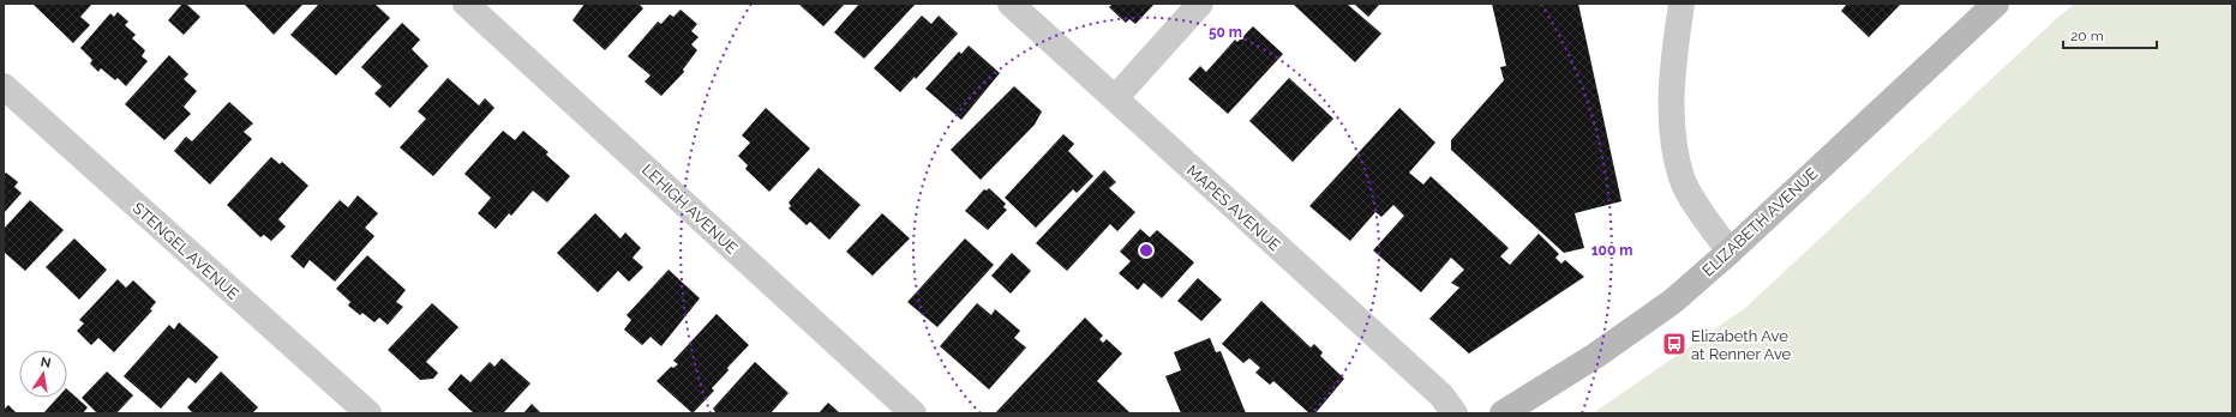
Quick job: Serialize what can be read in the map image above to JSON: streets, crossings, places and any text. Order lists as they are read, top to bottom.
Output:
{
  "streets": {
    "main road": ["ELIZABETH AVENUE"],
    "street": ["MAPES AVENUE", "LEHIGH AVENUE", "STENGEL AVENUE"]
  },
  "places": {
    "bus stop": ["Elizabeth Ave at Renner Ave"]
  },
  "scale_bar": "20 m",
  "north": "top",
  "rings": ["50 m", "100 m"]
}
